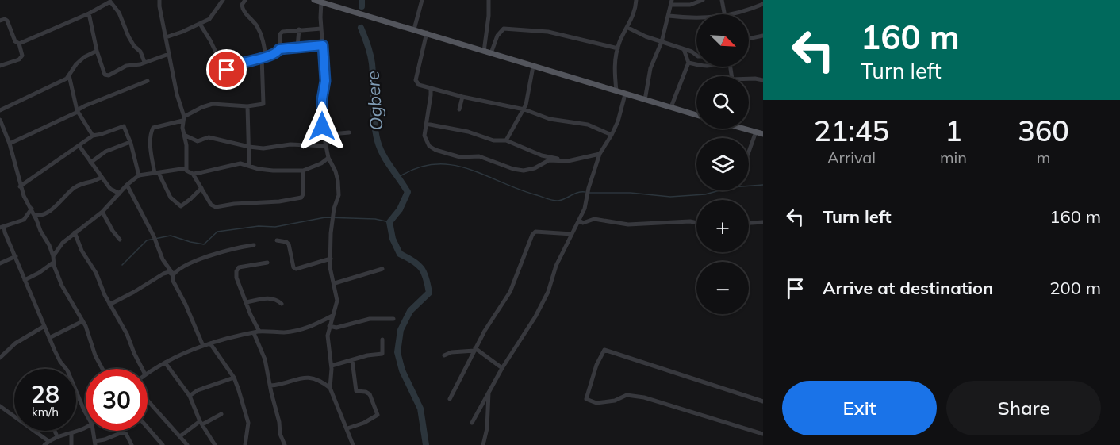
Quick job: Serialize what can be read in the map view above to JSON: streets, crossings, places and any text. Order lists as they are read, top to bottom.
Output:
{
  "water": ["Ogbere"],
  "north": "bottom right",
  "page": {
    "turn": ["160 m", "Turn left"],
    "map_buttons": ["+", "−"],
    "eta": [
      "21:45",
      "Arrival",
      "1",
      "min",
      "360",
      "m"
    ],
    "list": [
      {
        "name": "Turn left",
        "value": "160 m"
      },
      {
        "name": "Arrive at destination",
        "value": "200 m"
      }
    ],
    "speed": "28 km/h",
    "limit": "30",
    "buttons": ["Exit", "Share"]
  }
}
